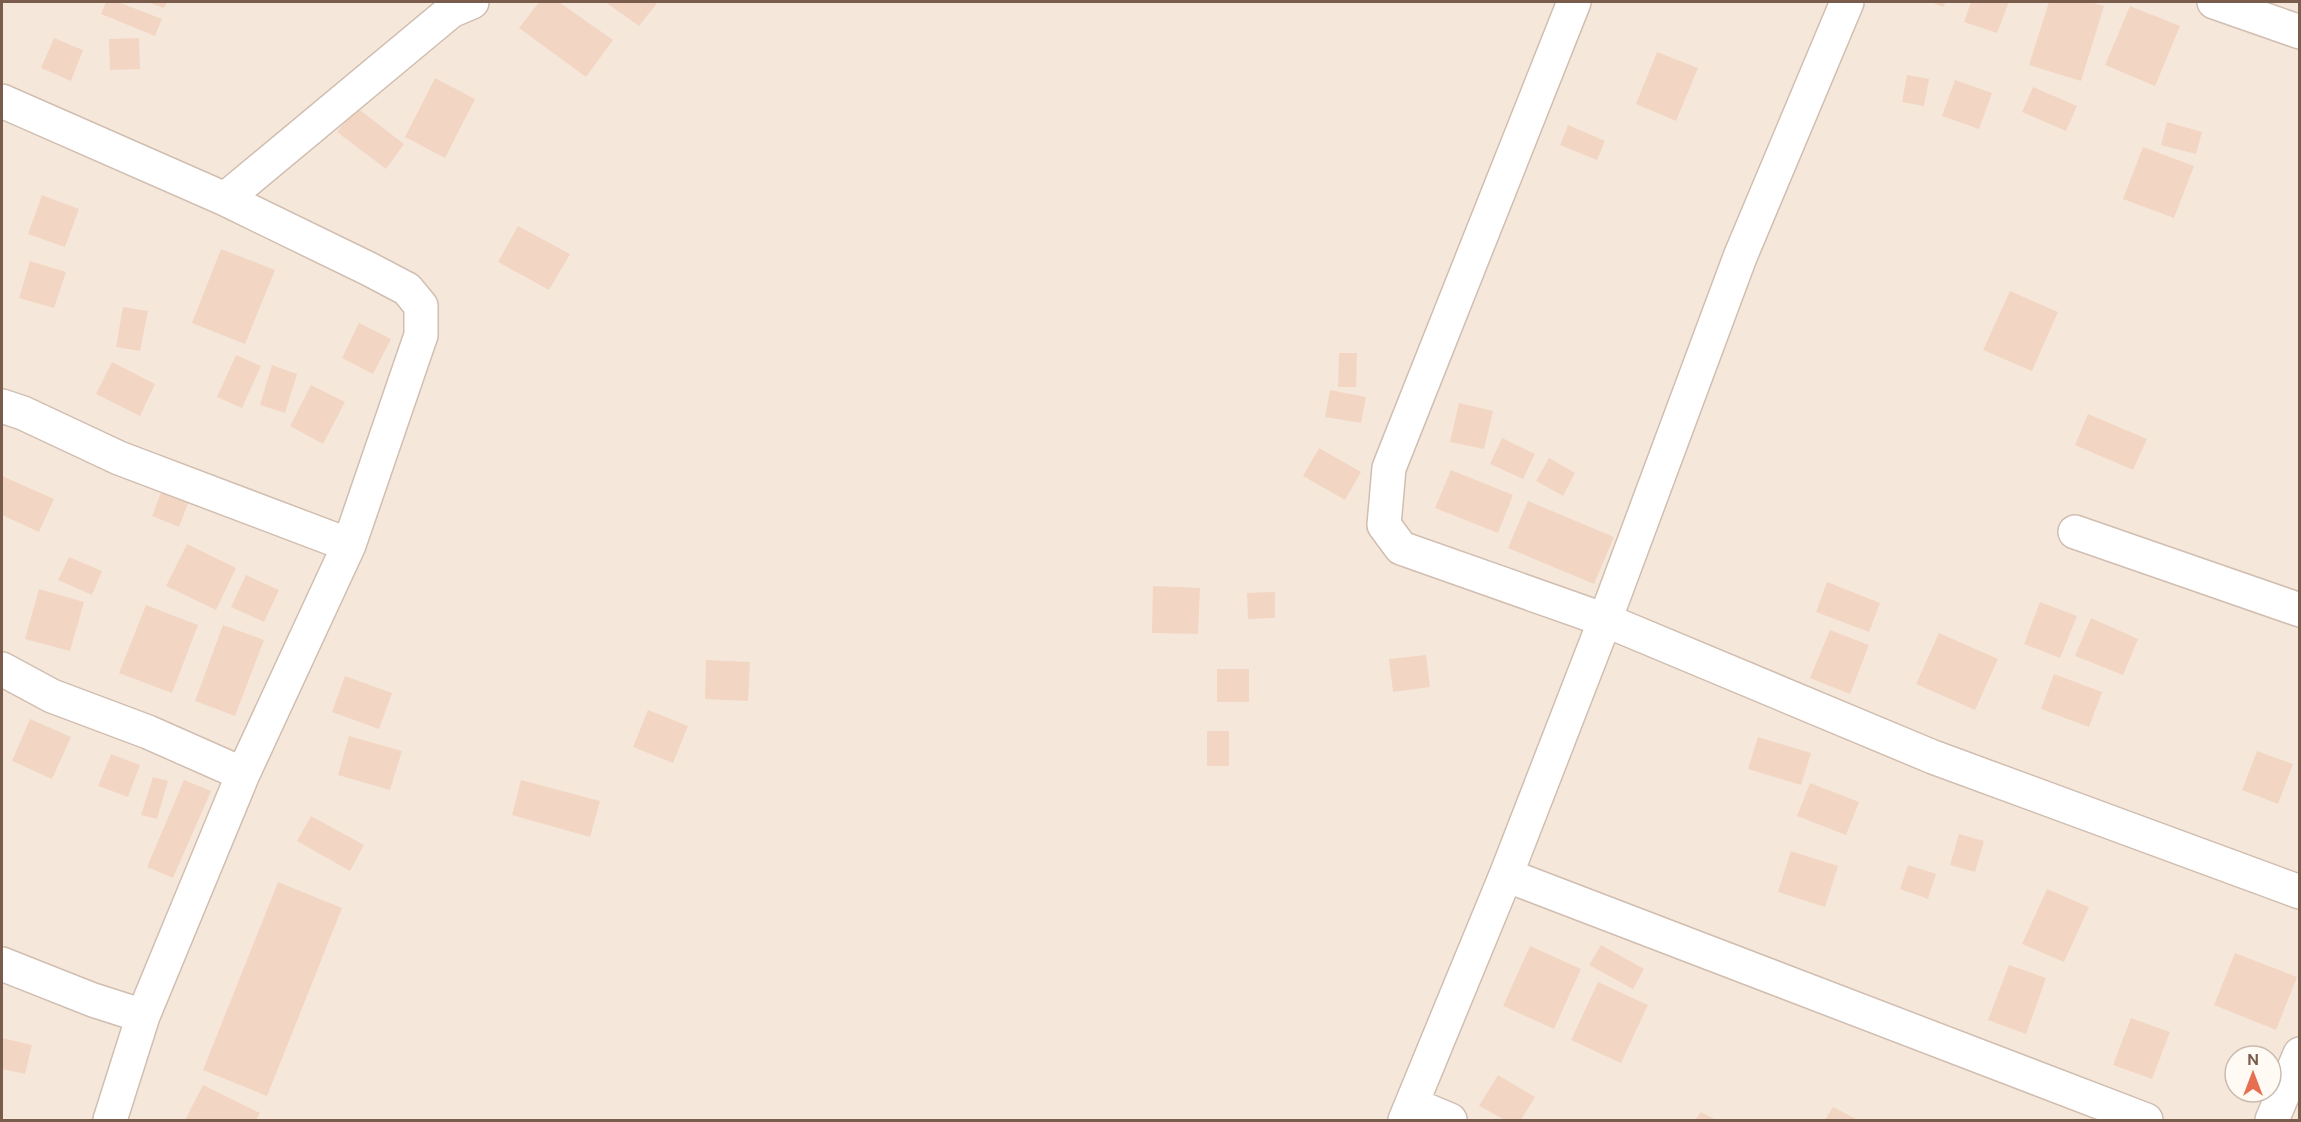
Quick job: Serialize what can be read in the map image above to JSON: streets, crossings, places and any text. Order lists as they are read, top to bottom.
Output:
{
  "north": "top"
}
